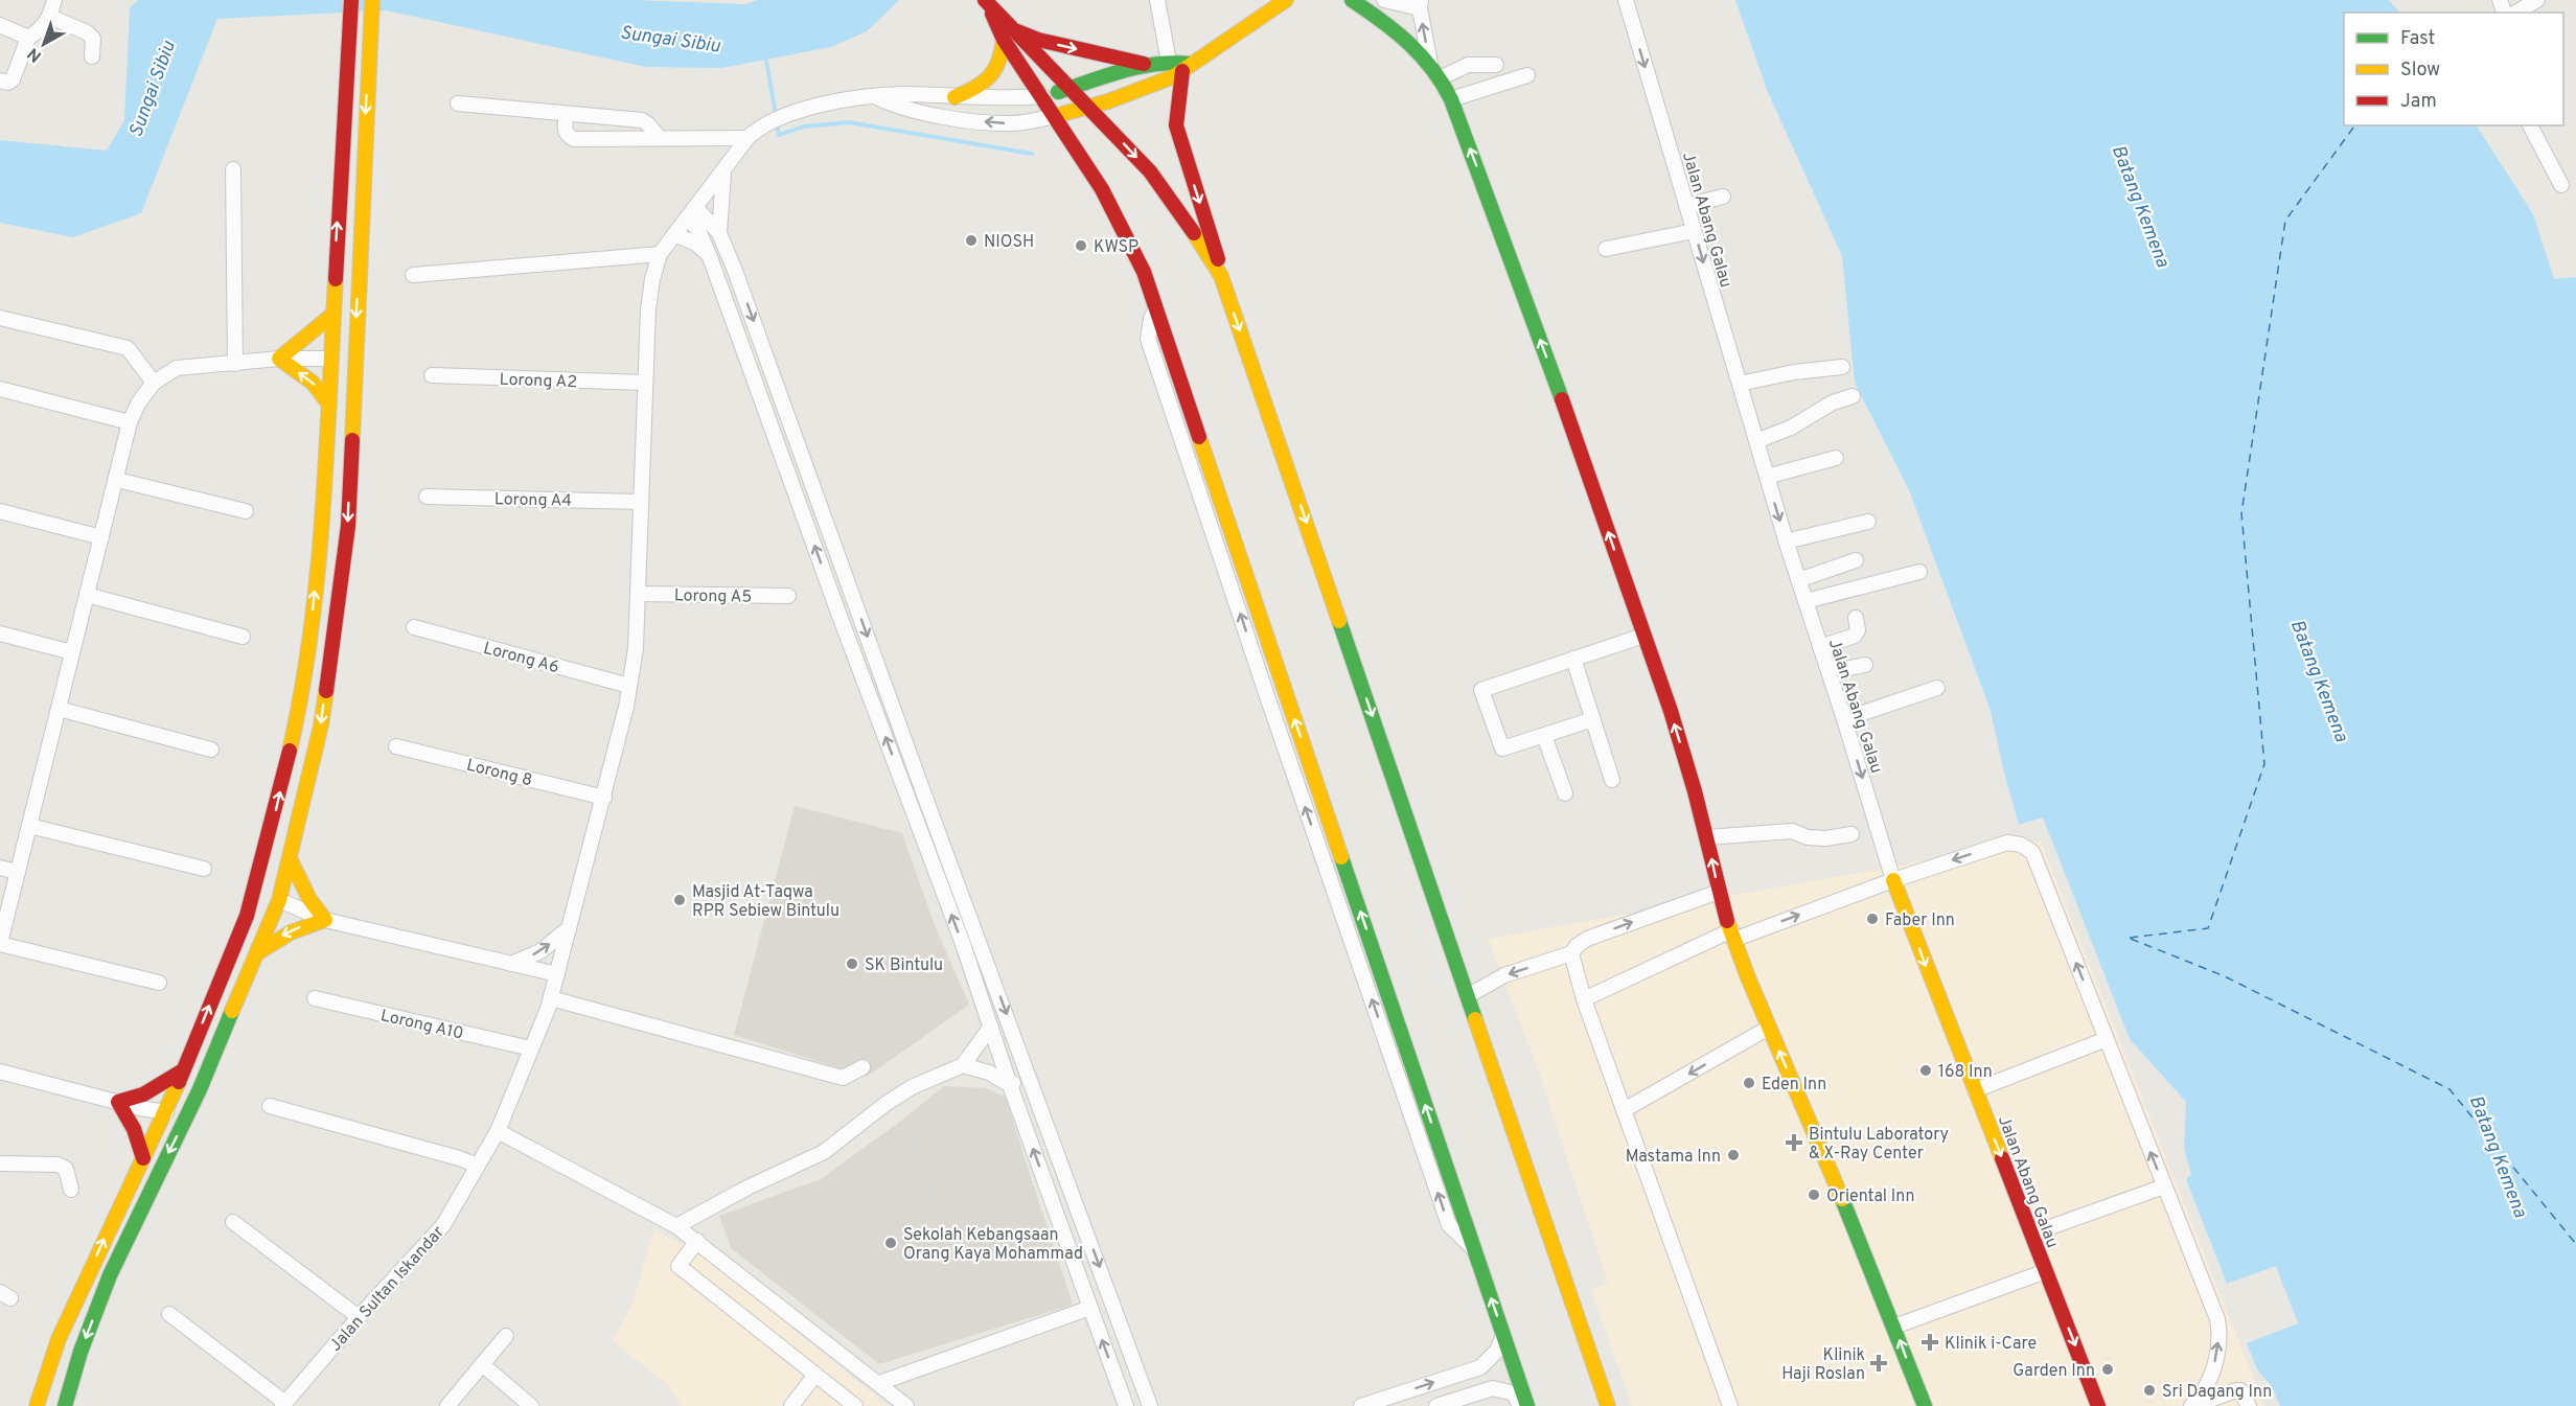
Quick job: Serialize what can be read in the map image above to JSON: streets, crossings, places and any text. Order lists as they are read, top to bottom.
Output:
{
  "streets": {
    "street": [
      "Jalan Abang Galau",
      "Lorong A2",
      "Lorong A4",
      "Lorong A5",
      "Lorong A6",
      "Lorong 8",
      "Lorong A10",
      "Jalan Sultan Iskandar"
    ]
  },
  "crossings": [
    ["Lorong A2", "Jalan Sultan Iskandar"],
    ["Lorong A4", "Jalan Sultan Iskandar"],
    ["Lorong A5", "Jalan Sultan Iskandar"],
    ["Lorong A6", "Jalan Sultan Iskandar"],
    ["Lorong 8", "Jalan Sultan Iskandar"],
    ["Lorong A10", "Jalan Sultan Iskandar"]
  ],
  "one_way": ["Jalan Abang Galau"],
  "water": ["Sungai Sibiu", "Batang Kemena"],
  "places": {
    "other": [
      "NIOSH",
      "KWSP",
      "Masjid At-Taqwa RPR Sebiew Bintulu",
      "Faber Inn",
      "SK Bintulu",
      "168 Inn",
      "Eden Inn",
      "Mastama Inn",
      "Oriental Inn",
      "Sekolah Kebangsaan Orang Kaya Mohammad",
      "Garden Inn",
      "Sri Dagang Inn"
    ],
    "health": ["Bintulu Laboratory & X-Ray Center", "Klinik i-Care", "Klinik Haji Roslan"]
  },
  "legend": ["Fast", "Slow", "Jam"],
  "north": "bottom left"
}
